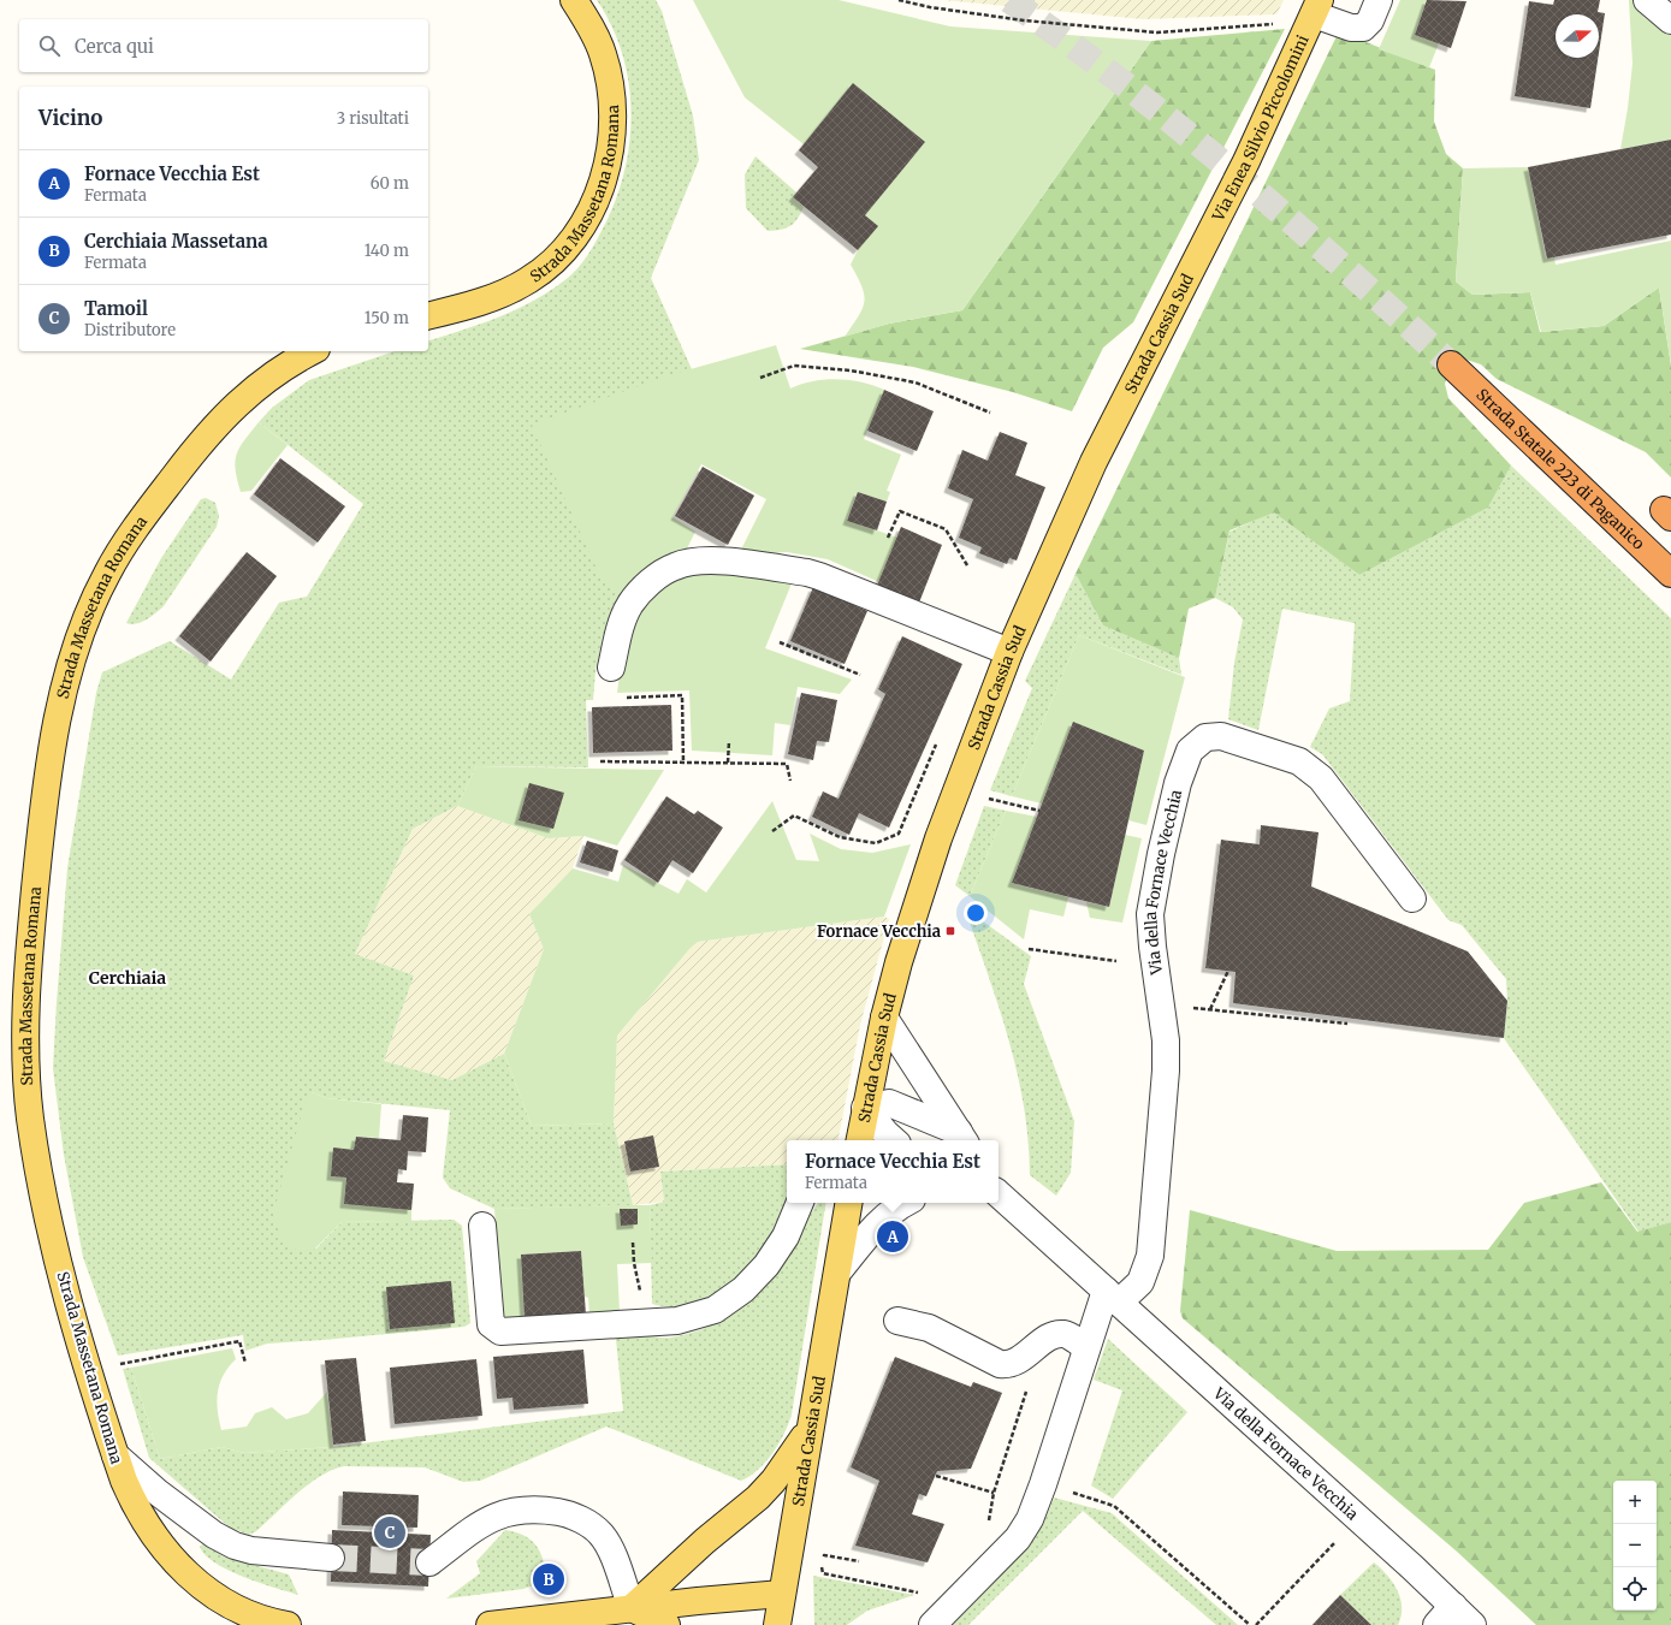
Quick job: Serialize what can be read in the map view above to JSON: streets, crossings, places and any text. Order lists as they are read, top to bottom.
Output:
{
  "streets": {
    "highway": ["Strada Statale 223 di Paganico"],
    "main road": ["Via Enea Silvio Piccolomini", "Strada Massetana Romana", "Strada Cassia Sud"],
    "street": ["Via della Fornace Vecchia"]
  },
  "crossings": [
    ["Via Enea Silvio Piccolomini", "Strada Cassia Sud"]
  ],
  "districts": ["Cerchiaia"],
  "places": {
    "transit": ["Fornace Vecchia"]
  },
  "north": "right",
  "page": {
    "search": "Cerca qui",
    "heading": ["Vicino", "3 risultati"],
    "list": [
      {
        "mark": "A",
        "name": "Fornace Vecchia Est",
        "note": "Fermata",
        "value": "60 m"
      },
      {
        "mark": "B",
        "name": "Cerchiaia Massetana",
        "note": "Fermata",
        "value": "140 m"
      },
      {
        "mark": "C",
        "name": "Tamoil",
        "note": "Distributore",
        "value": "150 m"
      }
    ],
    "popup": ["Fornace Vecchia Est", "Fermata"],
    "pins": ["A", "C", "B"],
    "map_buttons": ["+", "−"]
  }
}
